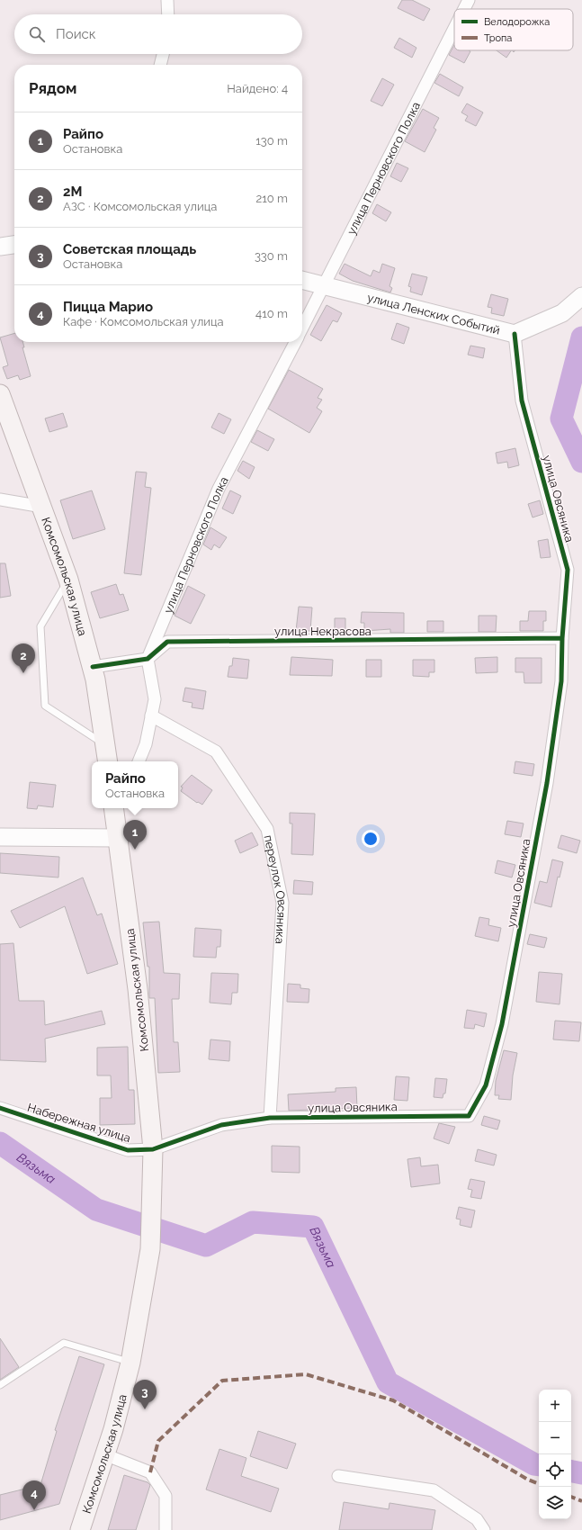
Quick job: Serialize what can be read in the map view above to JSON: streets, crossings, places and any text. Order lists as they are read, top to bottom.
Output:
{
  "streets": {
    "main road": ["Комсомольская улица"],
    "street": [
      "улица Перновского Полка",
      "улица Ленских Событий",
      "улица Овсяника",
      "улица Некрасова",
      "переулок Овсяника",
      "Набережная улица"
    ]
  },
  "crossings": [
    ["улица Перновского Полка", "улица Ленских Событий"],
    ["улица Перновского Полка", "улица Некрасова"],
    ["улица Ленских Событий", "улица Овсяника"],
    ["улица Овсяника", "Комсомольская улица"],
    ["улица Овсяника", "улица Некрасова"],
    ["улица Овсяника", "переулок Овсяника"],
    ["улица Овсяника", "Набережная улица"],
    ["Комсомольская улица", "Набережная улица"]
  ],
  "water": ["Вязьма"],
  "legend": ["Велодорожка", "Тропа"],
  "page": {
    "search": "Поиск",
    "heading": ["Рядом", "Найдено: 4"],
    "list": [
      {
        "mark": "1",
        "name": "Райпо",
        "note": "Остановка",
        "value": "130 m"
      },
      {
        "mark": "2",
        "name": "2М",
        "note": "АЗС · Комсомольская улица",
        "value": "210 m"
      },
      {
        "mark": "3",
        "name": "Советская площадь",
        "note": "Остановка",
        "value": "330 m"
      },
      {
        "mark": "4",
        "name": "Пицца Марио",
        "note": "Кафе · Комсомольская улица",
        "value": "410 m"
      }
    ],
    "pins": [
      "2",
      "1",
      "3",
      "4"
    ],
    "popup": ["Райпо", "Остановка"],
    "map_buttons": ["+", "−"]
  }
}
